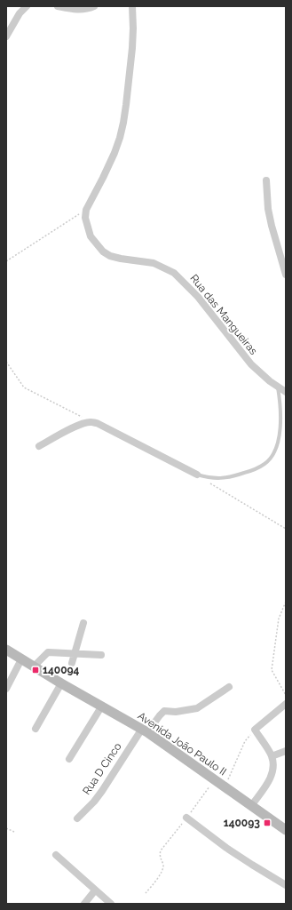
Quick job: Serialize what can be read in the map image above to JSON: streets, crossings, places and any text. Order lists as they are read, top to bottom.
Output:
{
  "streets": {
    "main road": ["Avenida João Paulo II"],
    "street": ["Rua das Mangueiras", "Rua D Cinco"]
  },
  "crossings": [
    ["Avenida João Paulo II", "Rua D Cinco"]
  ],
  "places": {
    "transit": ["140094", "140093"]
  }
}
